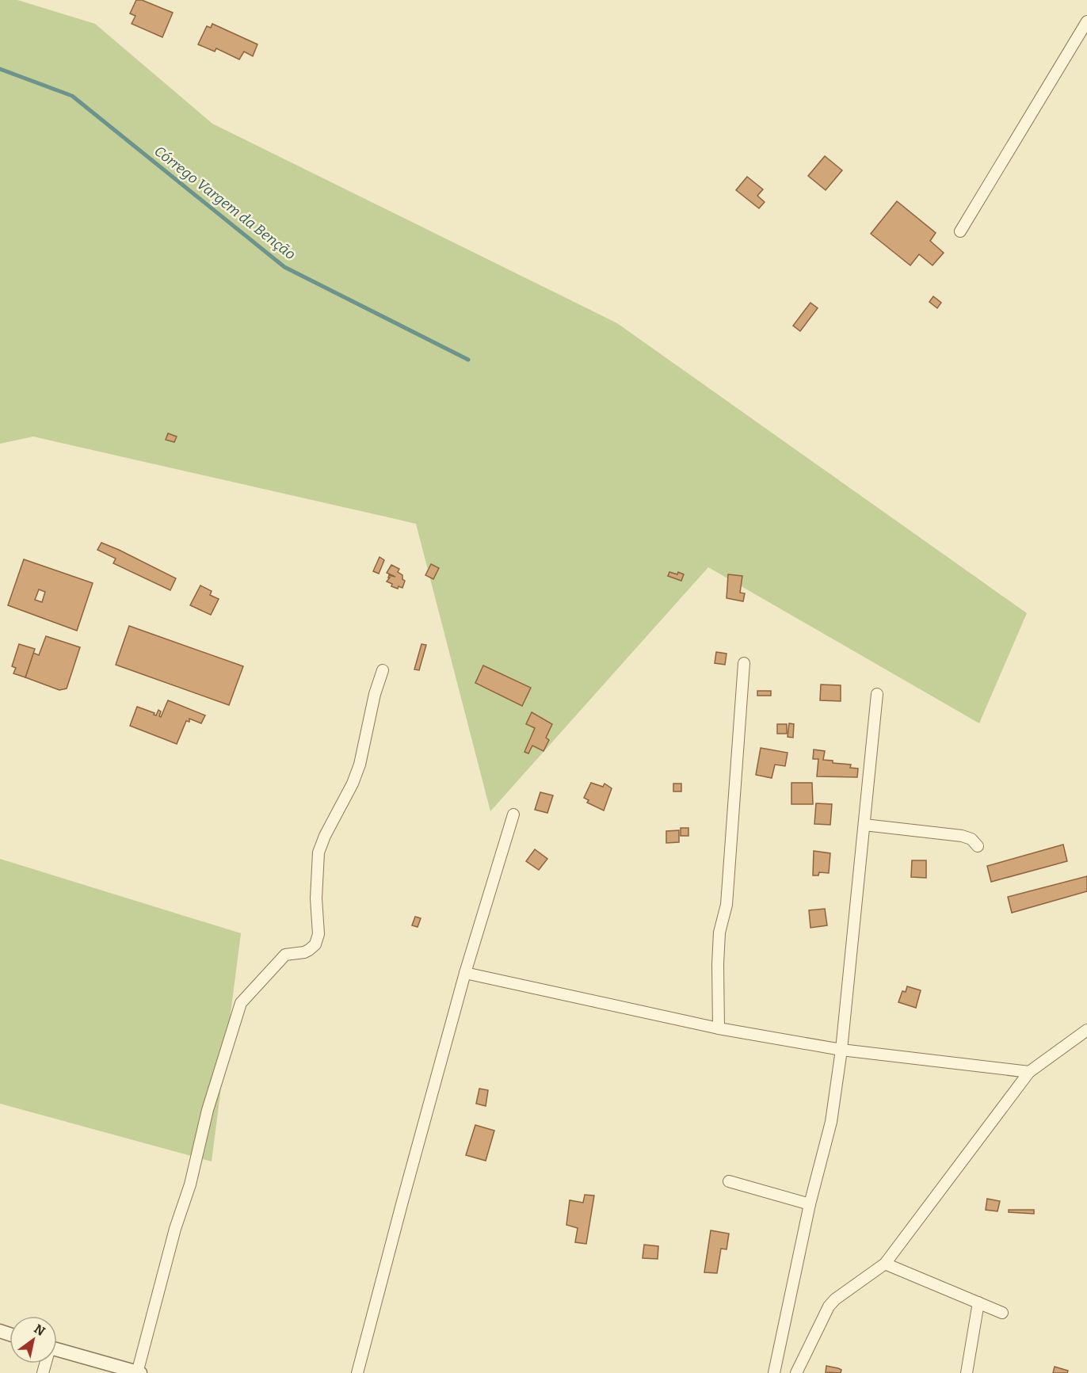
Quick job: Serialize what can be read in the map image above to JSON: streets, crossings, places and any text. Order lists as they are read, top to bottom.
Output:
{
  "water": ["Córrego Vargem da Benção"],
  "north": "top right"
}
